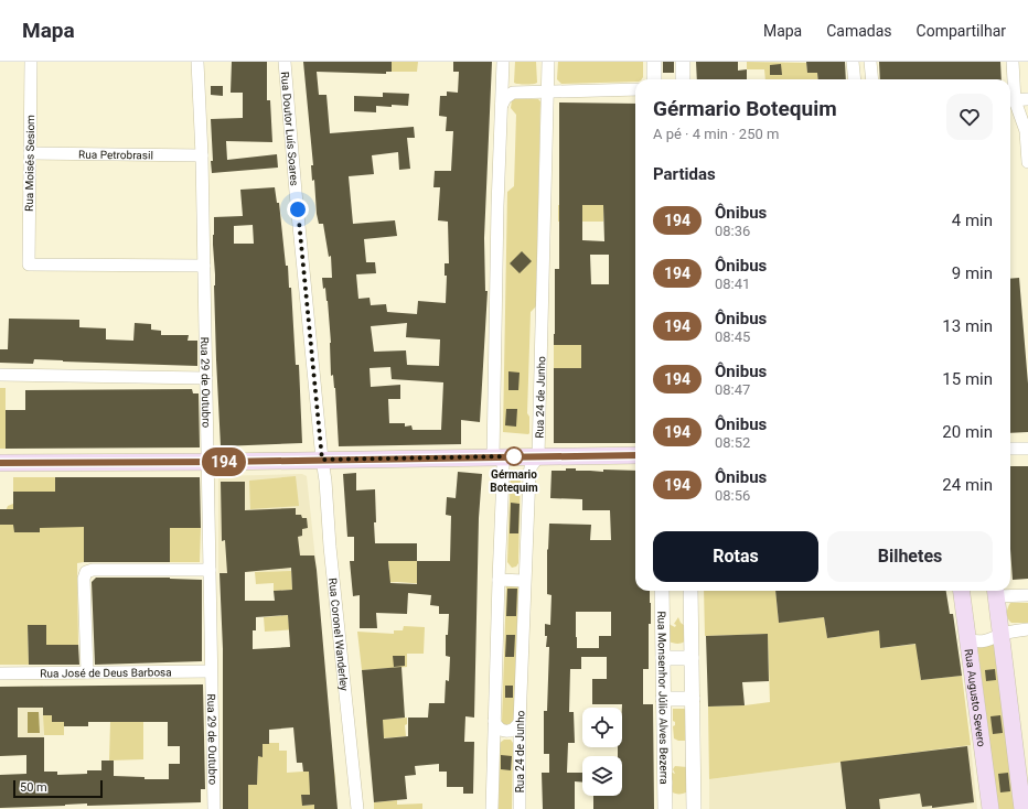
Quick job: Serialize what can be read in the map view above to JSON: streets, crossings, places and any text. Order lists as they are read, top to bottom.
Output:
{
  "streets": {
    "main road": ["Rua Augusto Severo"],
    "street": [
      "Rua Doutor Luís Soares",
      "Rua Petrobrasil",
      "Rua Moisés Sesiom",
      "Rua 29 de Outubro",
      "Rua 24 de Junho",
      "Rua Coronel Wanderley",
      "Rua José de Deus Barbosa",
      "Rua Monsenhor Júlio Alves Bezerra"
    ]
  },
  "crossings": [
    ["Rua Doutor Luís Soares", "Rua Coronel Wanderley"],
    ["Rua Petrobrasil", "Rua Moisés Sesiom"],
    ["Rua Petrobrasil", "Rua 29 de Outubro"],
    ["Rua Moisés Sesiom", "Rua 29 de Outubro"],
    ["Rua 29 de Outubro", "Rua José de Deus Barbosa"]
  ],
  "places": ["Gérmario Botequim"],
  "lines": ["bus line 194"],
  "scale_bar": "50 m",
  "page": {
    "header": "Mapa",
    "nav": ["Mapa", "Camadas", "Compartilhar"],
    "on_map": "194",
    "heading": [
      ["Gérmario Botequim", "A pé · 4 min · 250 m"],
      "Partidas"
    ],
    "list": [
      {
        "mark": "194",
        "name": "Ônibus",
        "note": "08:36",
        "value": "4 min"
      },
      {
        "mark": "194",
        "name": "Ônibus",
        "note": "08:41",
        "value": "9 min"
      },
      {
        "mark": "194",
        "name": "Ônibus",
        "note": "08:45",
        "value": "13 min"
      },
      {
        "mark": "194",
        "name": "Ônibus",
        "note": "08:47",
        "value": "15 min"
      },
      {
        "mark": "194",
        "name": "Ônibus",
        "note": "08:52",
        "value": "20 min"
      },
      {
        "mark": "194",
        "name": "Ônibus",
        "note": "08:56",
        "value": "24 min"
      }
    ],
    "buttons": ["Rotas", "Bilhetes"],
    "scale": "50 m"
  }
}
